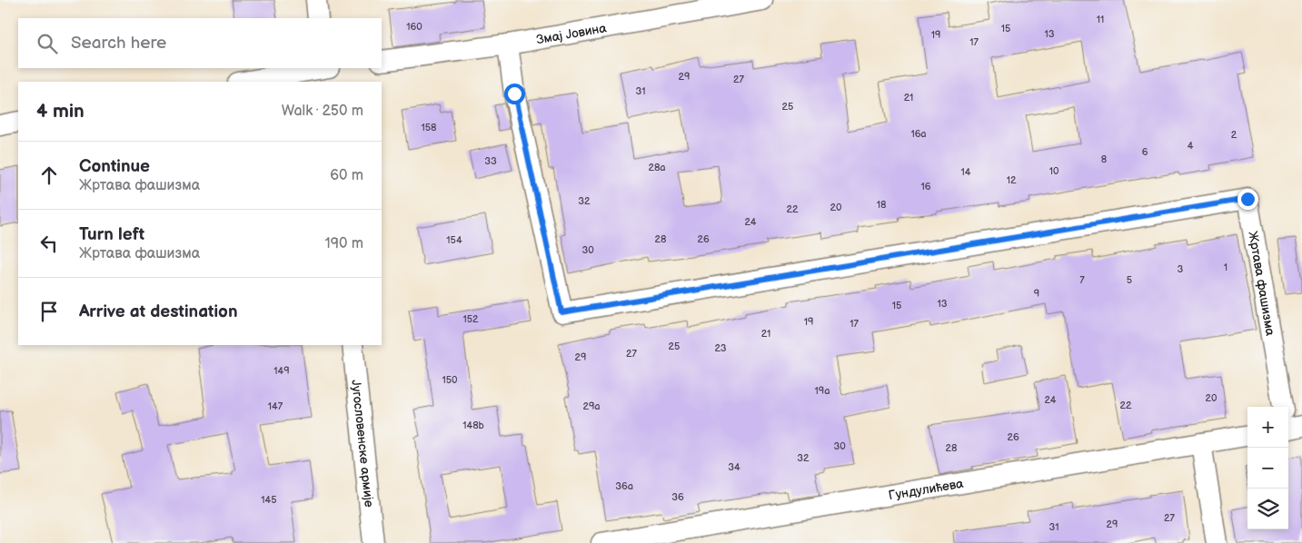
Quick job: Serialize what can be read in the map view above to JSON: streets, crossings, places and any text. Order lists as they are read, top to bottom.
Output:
{
  "streets": {
    "street": [
      "Змај Јовина",
      "Жртава фашизма",
      "Југословенске армије",
      "Гундулићева"
    ]
  },
  "crossings": [
    ["Змај Јовина", "Жртава фашизма"]
  ],
  "house_numbers": [
    "11",
    "160",
    "15",
    "13",
    "19",
    "17",
    "29",
    "27",
    "31",
    "21",
    "25",
    "158",
    "16a",
    "2",
    "4",
    "6",
    "8",
    "33",
    "28a",
    "10",
    "14",
    "12",
    "16",
    "32",
    "18",
    "20",
    "22",
    "24",
    "28",
    "26",
    "154",
    "30",
    "1",
    "3",
    "7",
    "5",
    "9",
    "13",
    "15",
    "152",
    "19",
    "17",
    "21",
    "25",
    "23",
    "27",
    "29",
    "149",
    "150",
    "19a",
    "20",
    "24",
    "22",
    "147",
    "29a",
    "148b",
    "26",
    "30",
    "28",
    "32",
    "34",
    "36a",
    "36",
    "145",
    "27",
    "29",
    "31"
  ],
  "page": {
    "search": "Search here",
    "heading": ["4 min", "Walk · 250 m"],
    "list": [
      ["Continue", "Жртава фашизма", "60 m"],
      ["Turn left", "Жртава фашизма", "190 m"],
      "Arrive at destination"
    ],
    "map_buttons": ["+", "−"]
  }
}
